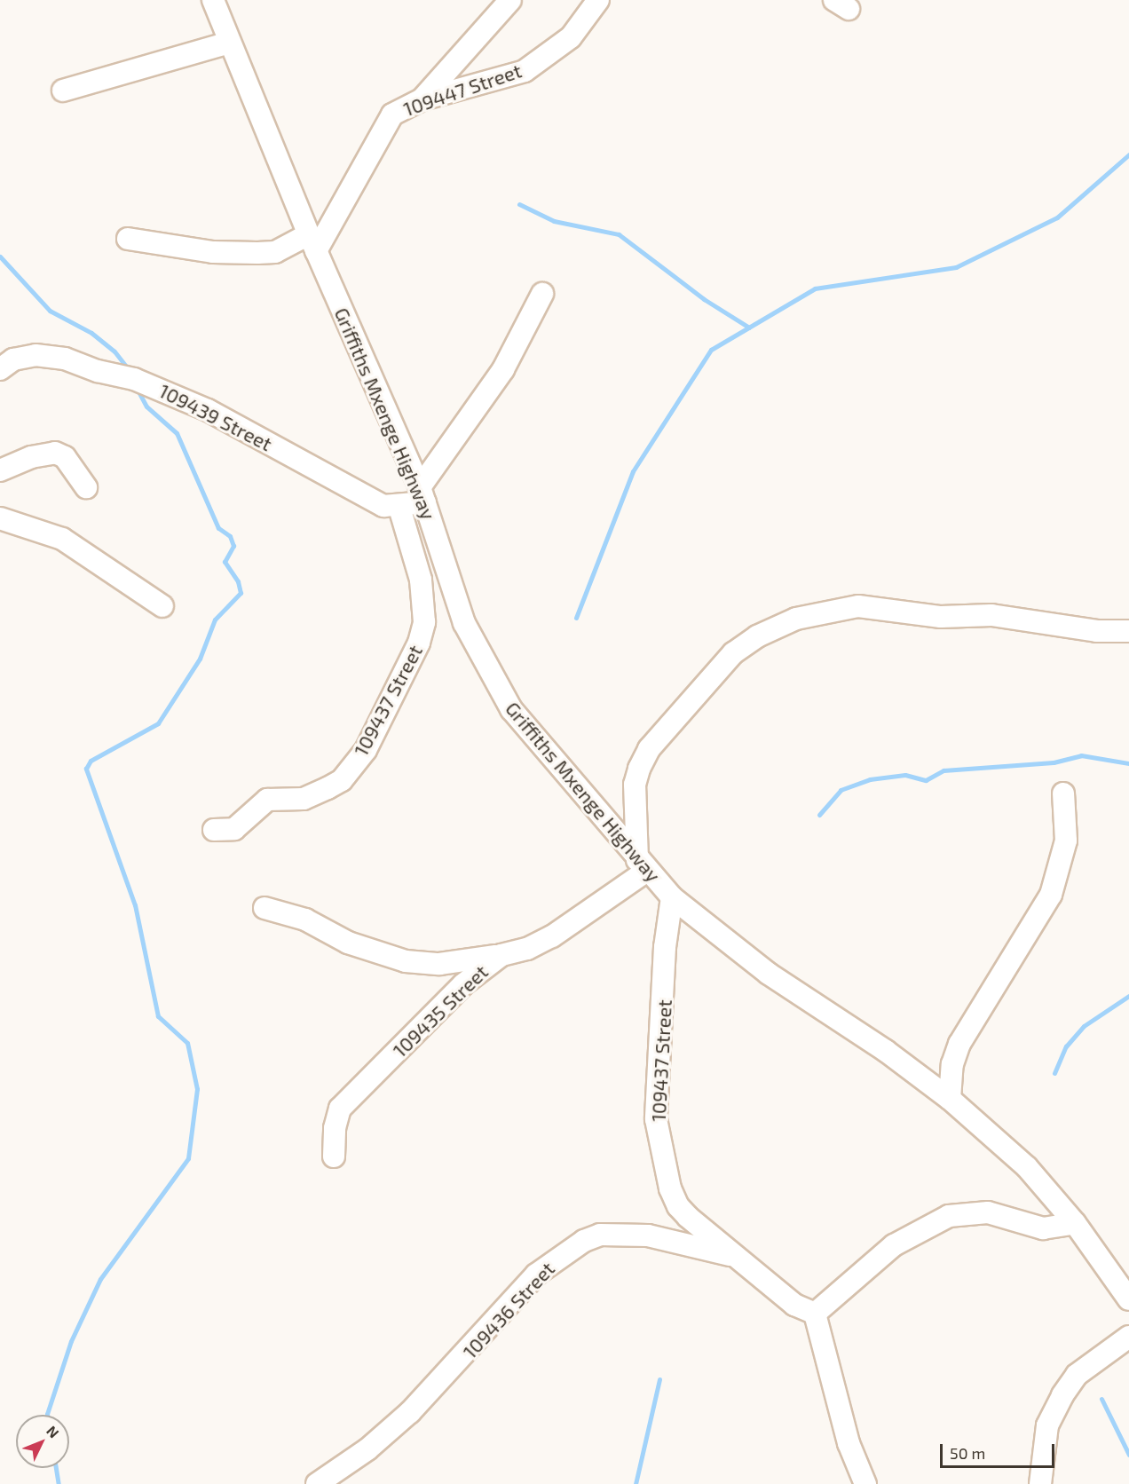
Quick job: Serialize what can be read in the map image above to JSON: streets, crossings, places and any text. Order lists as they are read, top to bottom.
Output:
{
  "streets": {
    "street": [
      "109447 Street",
      "Griffiths Mxenge Highway",
      "109439 Street",
      "109437 Street",
      "109435 Street",
      "109436 Street"
    ]
  },
  "crossings": [
    ["109447 Street", "Griffiths Mxenge Highway"],
    ["Griffiths Mxenge Highway", "109439 Street"],
    ["Griffiths Mxenge Highway", "109437 Street"],
    ["Griffiths Mxenge Highway", "109435 Street"],
    ["109439 Street", "109437 Street"],
    ["109437 Street", "109436 Street"]
  ],
  "scale_bar": "50 m",
  "north": "top right"
}
